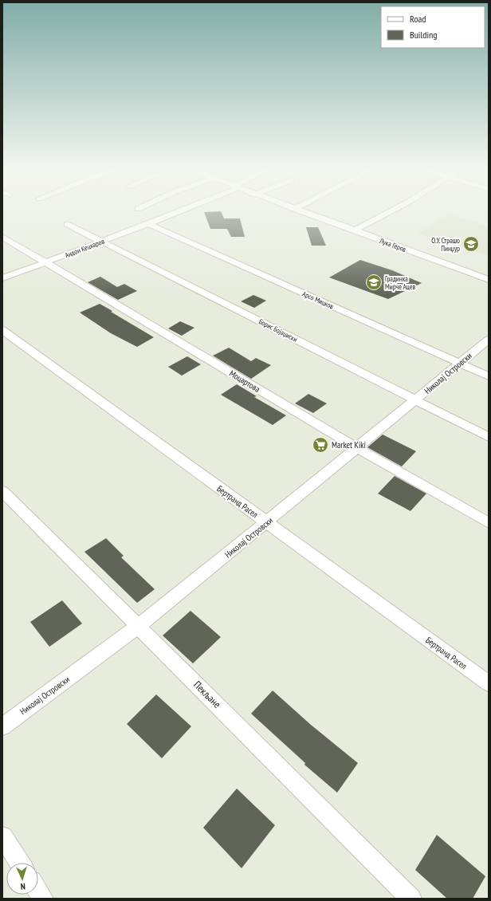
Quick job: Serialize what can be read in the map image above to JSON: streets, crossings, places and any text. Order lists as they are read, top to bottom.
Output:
{
  "streets": {
    "street": [
      "Лука Геров",
      "Андон Кецкаров",
      "Арсо Мицков",
      "Борис Бојаџиски",
      "Николај Островски",
      "Моцартова",
      "Бертранд Расел",
      "Пекљане"
    ]
  },
  "crossings": [
    ["Андон Кецкаров", "Арсо Мицков"],
    ["Андон Кецкаров", "Борис Бојаџиски"],
    ["Андон Кецкаров", "Моцартова"],
    ["Арсо Мицков", "Николај Островски"],
    ["Борис Бојаџиски", "Николај Островски"],
    ["Николај Островски", "Моцартова"],
    ["Николај Островски", "Бертранд Расел"],
    ["Николај Островски", "Пекљане"]
  ],
  "places": {
    "school or university": ["О.У. Страшо Пинџур", "Градинка Мирче Ацев"],
    "supermarket": ["Market Kiki"]
  },
  "legend": ["Road", "Building"],
  "north": "bottom"
}
